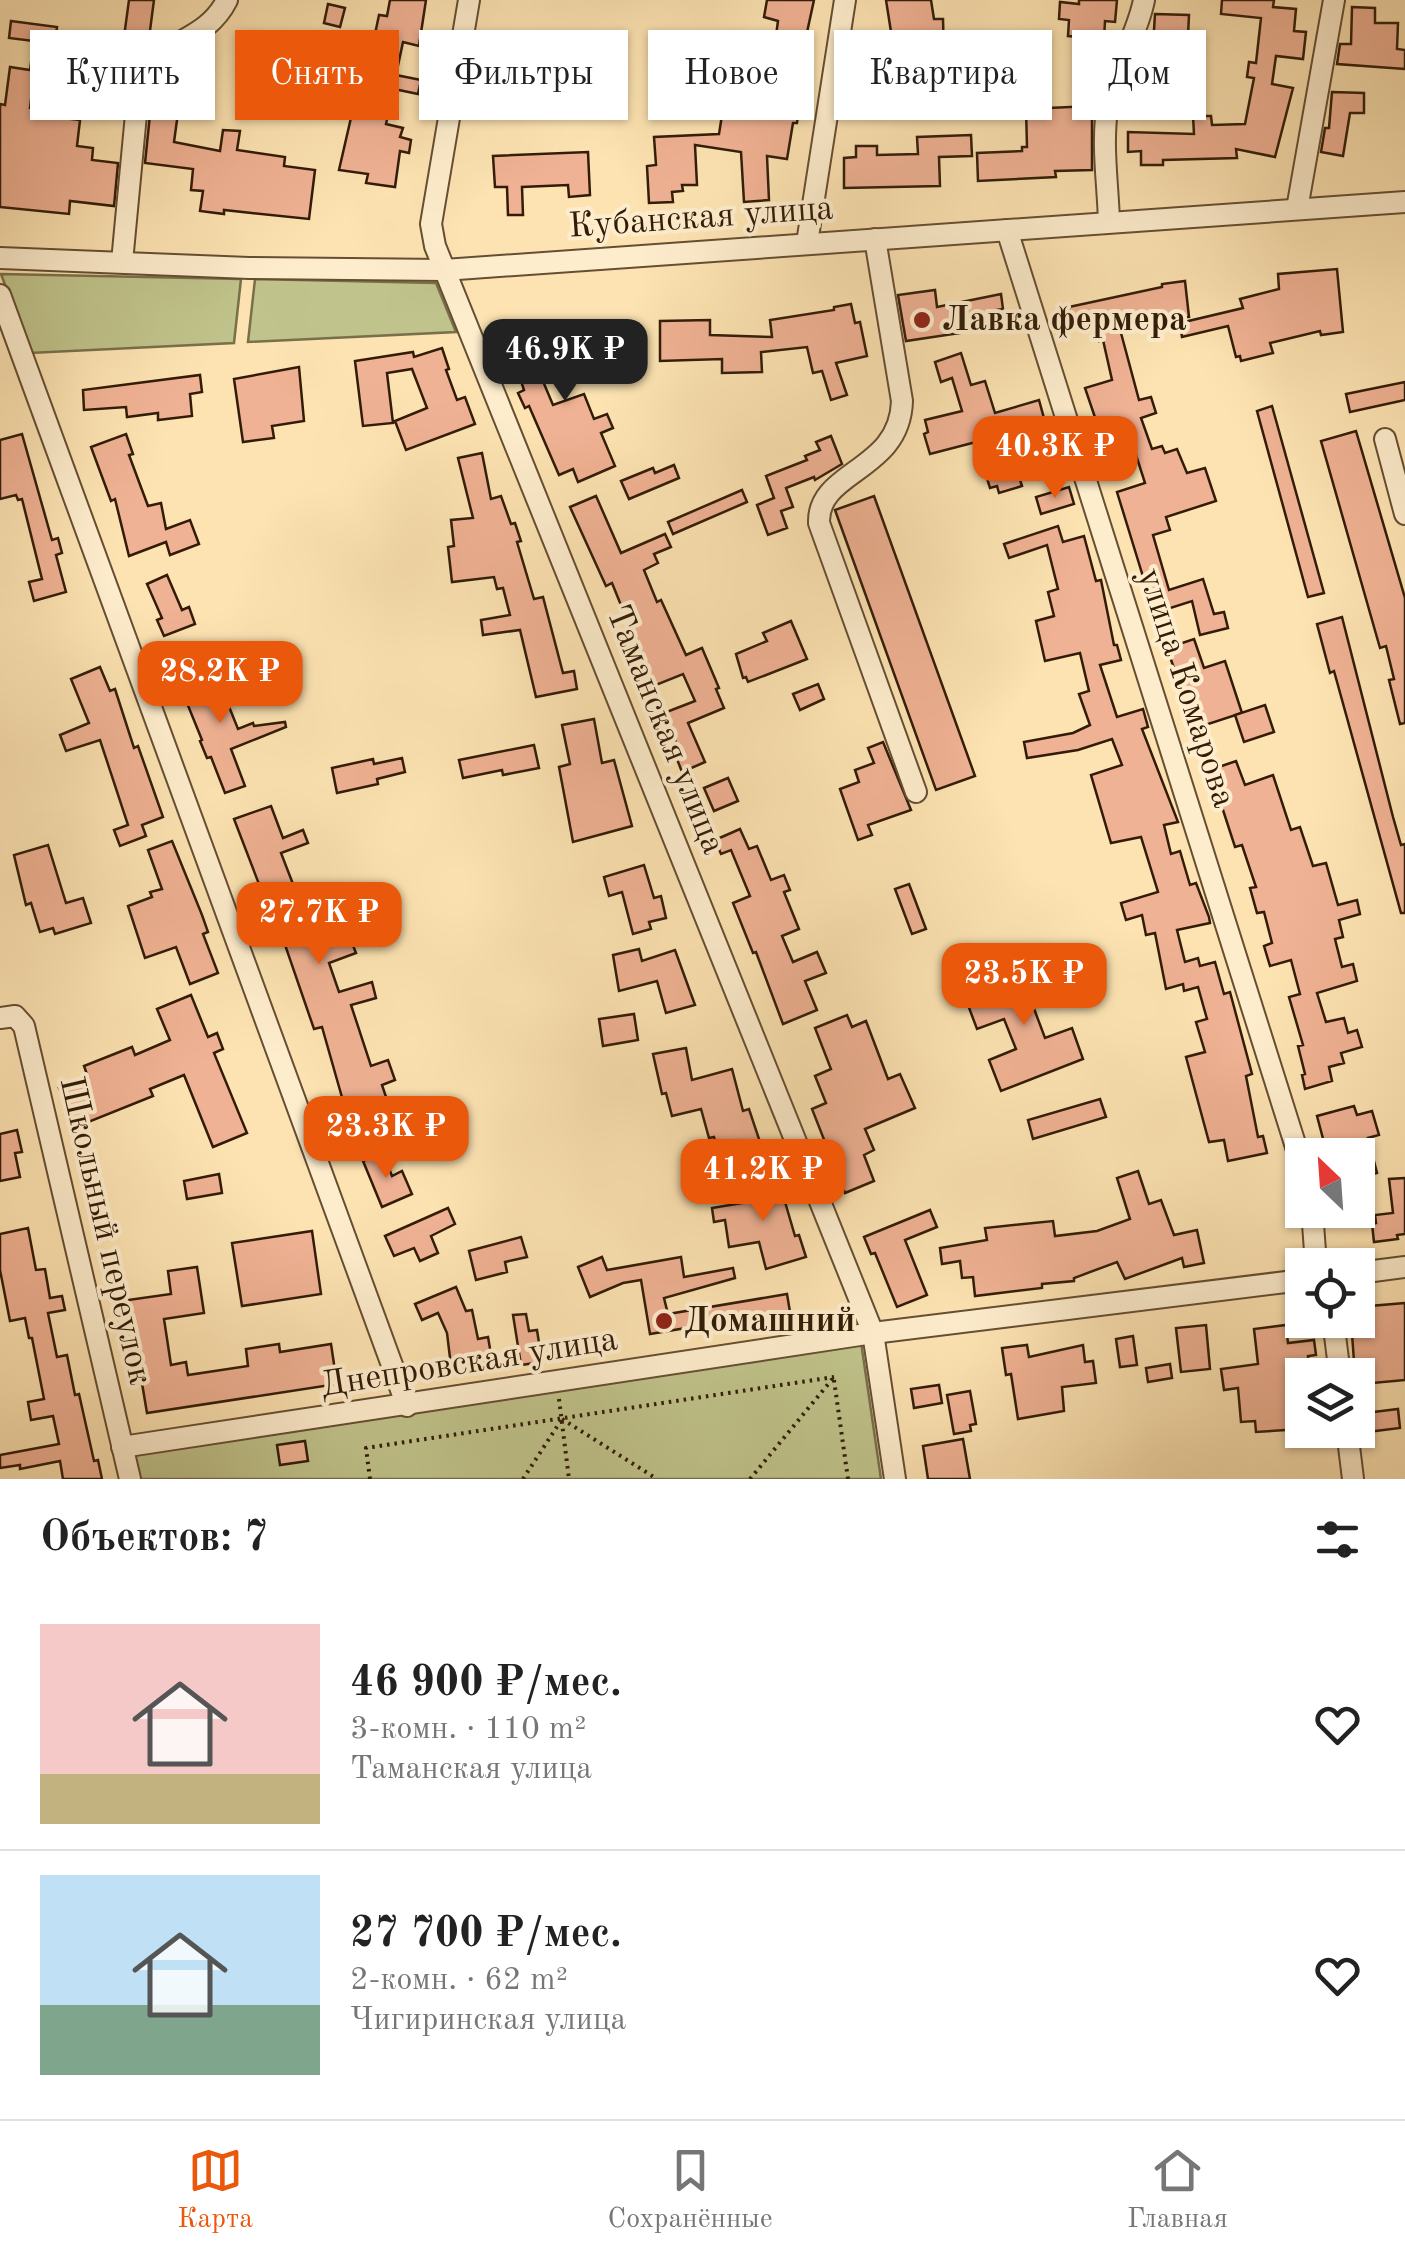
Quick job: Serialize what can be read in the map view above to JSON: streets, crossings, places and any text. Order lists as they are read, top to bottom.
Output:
{
  "streets": {
    "street": [
      "Кубанская улица",
      "улица Комарова",
      "Таманская улица",
      "Школьный переулок",
      "Днепровская улица"
    ]
  },
  "crossings": [
    ["Кубанская улица", "улица Комарова"],
    ["Кубанская улица", "Таманская улица"],
    ["Таманская улица", "Днепровская улица"],
    ["Школьный переулок", "Днепровская улица"]
  ],
  "places": ["Лавка фермера", "Домашний"],
  "north": "top left",
  "page": {
    "chip": [
      "Купить",
      "Снять",
      "Фильтры",
      "Новое",
      "Квартира",
      "Дом"
    ],
    "price": [
      "46.9K ₽",
      "40.3K ₽",
      "28.2K ₽",
      "27.7K ₽",
      "23.5K ₽",
      "23.3K ₽",
      "41.2K ₽"
    ],
    "heading": "Объектов: 7",
    "list": [
      {
        "name": "46 900 ₽/мес.",
        "note": "3-комн. · 110 m² · Таманская улица"
      },
      {
        "name": "27 700 ₽/мес.",
        "note": "2-комн. · 62 m² · Чигиринская улица"
      }
    ],
    "tabs": ["Карта", "Сохранённые", "Главная"]
  }
}
